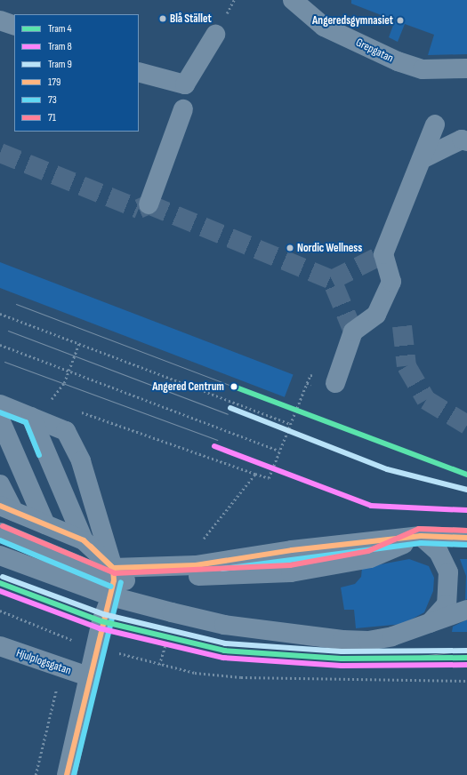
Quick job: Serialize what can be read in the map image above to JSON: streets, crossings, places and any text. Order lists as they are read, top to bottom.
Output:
{
  "streets": {
    "street": ["Grepgatan", "Hjulplogsgatan"]
  },
  "places": [
    "Blå Stället",
    "Angeredsgymnasiet",
    "Nordic Wellness",
    "Angered Centrum"
  ],
  "lines": [
    "tram line 4",
    "tram line 9",
    "transit line 73",
    "tram line 8",
    "transit line 179",
    "transit line 71"
  ],
  "legend": [
    "Tram 4",
    "Tram 8",
    "Tram 9",
    "179",
    "73",
    "71"
  ]
}
